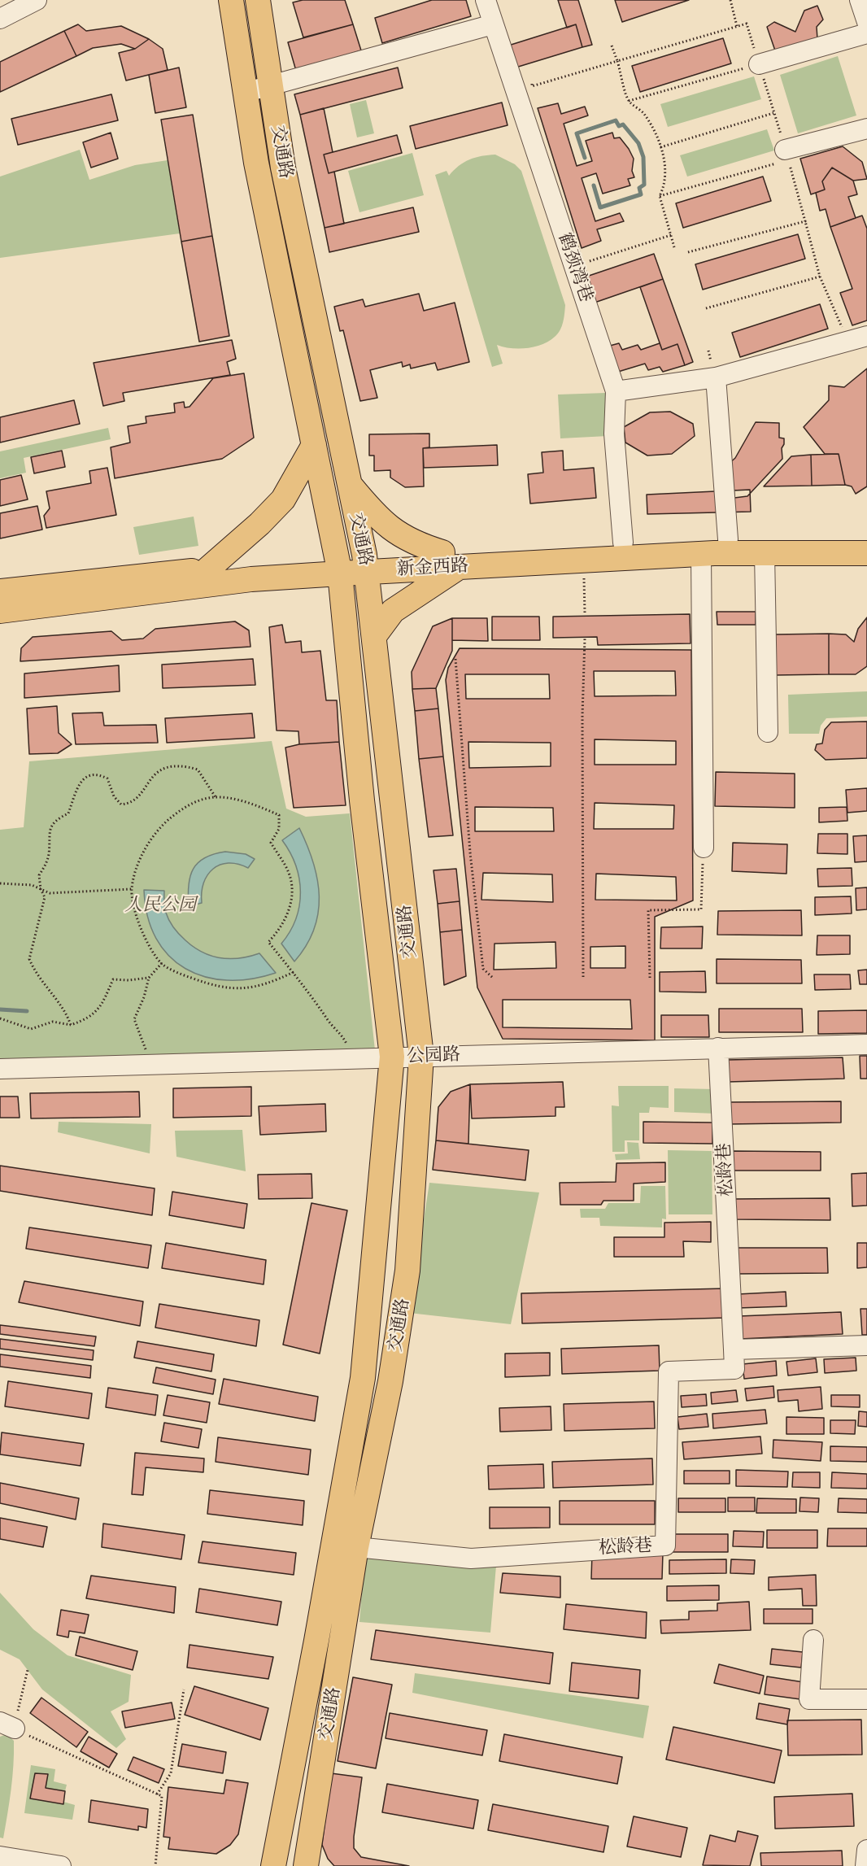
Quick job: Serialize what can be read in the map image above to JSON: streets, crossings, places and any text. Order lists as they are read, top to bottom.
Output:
{
  "streets": {
    "main road": ["交通路", "新金西路"],
    "street": ["鹤颈湾巷", "公园路", "松龄巷"]
  },
  "crossings": [
    ["交通路", "新金西路"],
    ["交通路", "公园路"],
    ["交通路", "松龄巷"],
    ["鹤颈湾巷", "新金西路"],
    ["公园路", "松龄巷"]
  ],
  "parks": ["人民公园"]
}
